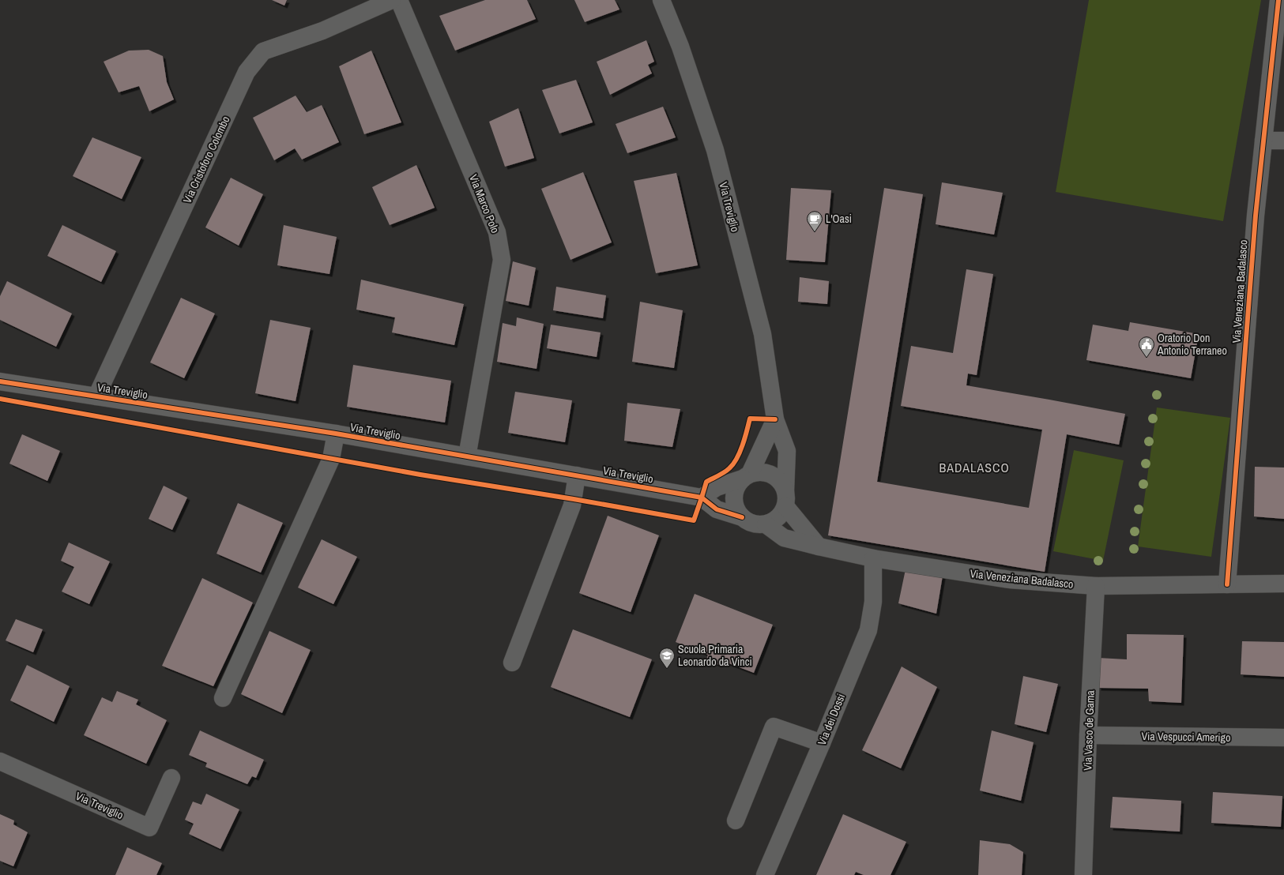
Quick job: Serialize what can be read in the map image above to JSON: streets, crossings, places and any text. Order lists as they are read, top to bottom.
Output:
{
  "streets": {
    "street": [
      "Via Cristoforo Colombo",
      "Via Marco Polo",
      "Via Treviglio",
      "Via Veneziana Badalasco",
      "Via dei Dossi",
      "Via Vasco de Gama",
      "Via Vespucci Amerigo"
    ]
  },
  "crossings": [
    ["Via Cristoforo Colombo", "Via Treviglio"],
    ["Via Marco Polo", "Via Treviglio"],
    ["Via Treviglio", "Via Veneziana Badalasco"],
    ["Via Veneziana Badalasco", "Via dei Dossi"],
    ["Via Veneziana Badalasco", "Via Vasco de Gama"],
    ["Via Vasco de Gama", "Via Vespucci Amerigo"]
  ],
  "districts": ["BADALASCO"],
  "places": {
    "cafe": ["L'Oasi"],
    "public building": ["Oratorio Don Antonio Terraneo"],
    "school or university": ["Scuola Primaria Leonardo da Vinci"]
  }
}
